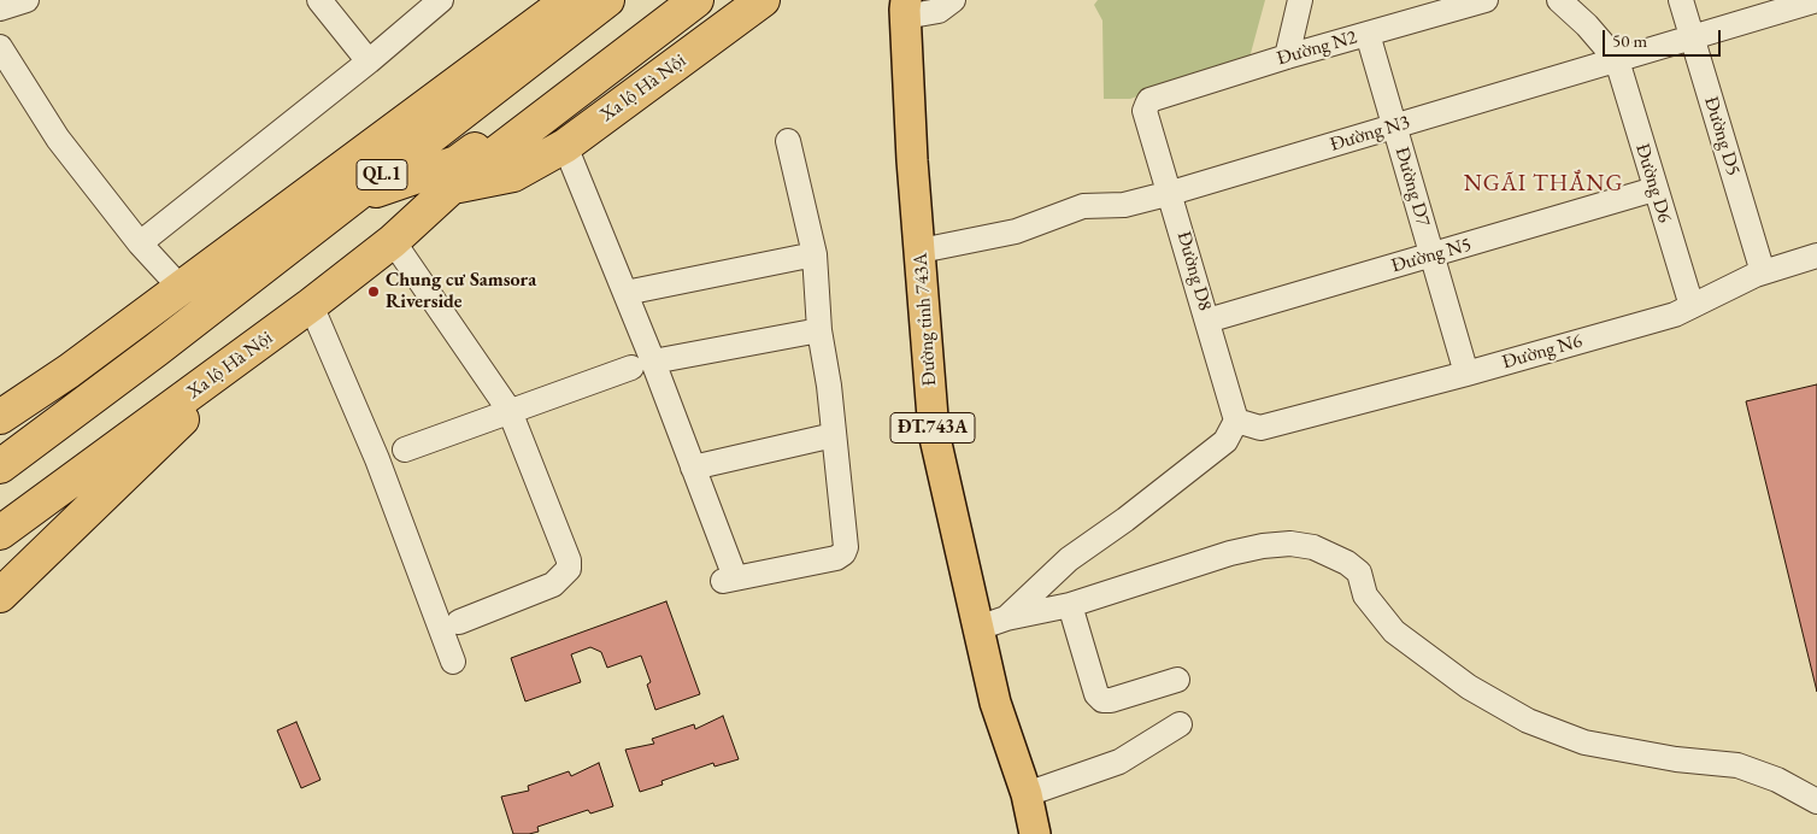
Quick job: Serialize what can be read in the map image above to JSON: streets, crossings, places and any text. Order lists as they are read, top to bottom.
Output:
{
  "streets": {
    "highway": ["Xa lộ Hà Nội", "QL.1"],
    "main road": ["Đường tỉnh 743A", "ĐT.743A"],
    "street": [
      "Đường N2",
      "Đường N3",
      "Đường D5",
      "Đường D6",
      "Đường D7",
      "Đường N5",
      "Đường D8",
      "Đường N6"
    ]
  },
  "crossings": [
    ["Đường N2", "Đường D7"],
    ["Đường N2", "Đường D8"],
    ["Xa lộ Hà Nội", "QL.1"],
    ["Đường N3", "Đường D5"],
    ["Đường N3", "Đường D6"],
    ["Đường N3", "Đường D7"],
    ["Đường N3", "Đường D8"],
    ["Đường N3", "Đường tỉnh 743A"],
    ["Đường D5", "Đường N6"],
    ["Đường D6", "Đường N5"],
    ["Đường D6", "Đường N6"],
    ["Đường D7", "Đường N5"],
    ["Đường D7", "Đường N6"],
    ["Đường N5", "Đường D8"],
    ["Đường D8", "Đường N6"]
  ],
  "districts": ["NGÃI THẮNG"],
  "places": ["Chung cư Samsora Riverside"],
  "scale_bar": "50 m"
}
